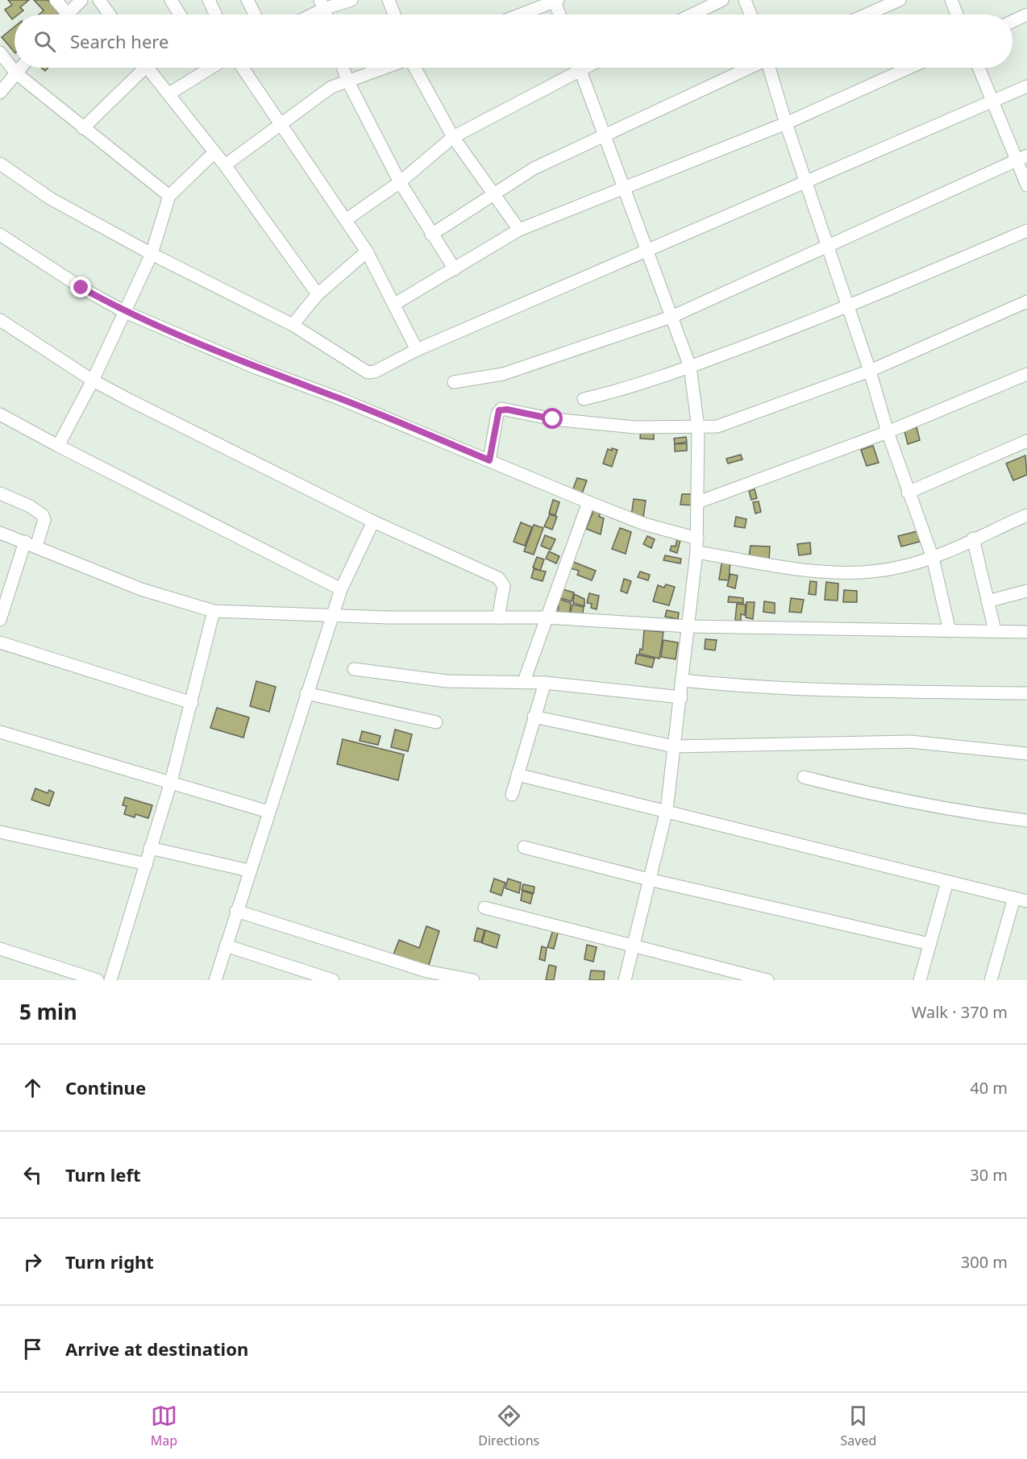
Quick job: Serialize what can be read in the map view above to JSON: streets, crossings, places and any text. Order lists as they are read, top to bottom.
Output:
{
  "page": {
    "search": "Search here",
    "heading": ["5 min", "Walk · 370 m"],
    "list": [
      ["Continue", "40 m"],
      ["Turn left", "30 m"],
      ["Turn right", "300 m"],
      "Arrive at destination"
    ],
    "nav": ["Map", "Directions", "Saved"]
  }
}
